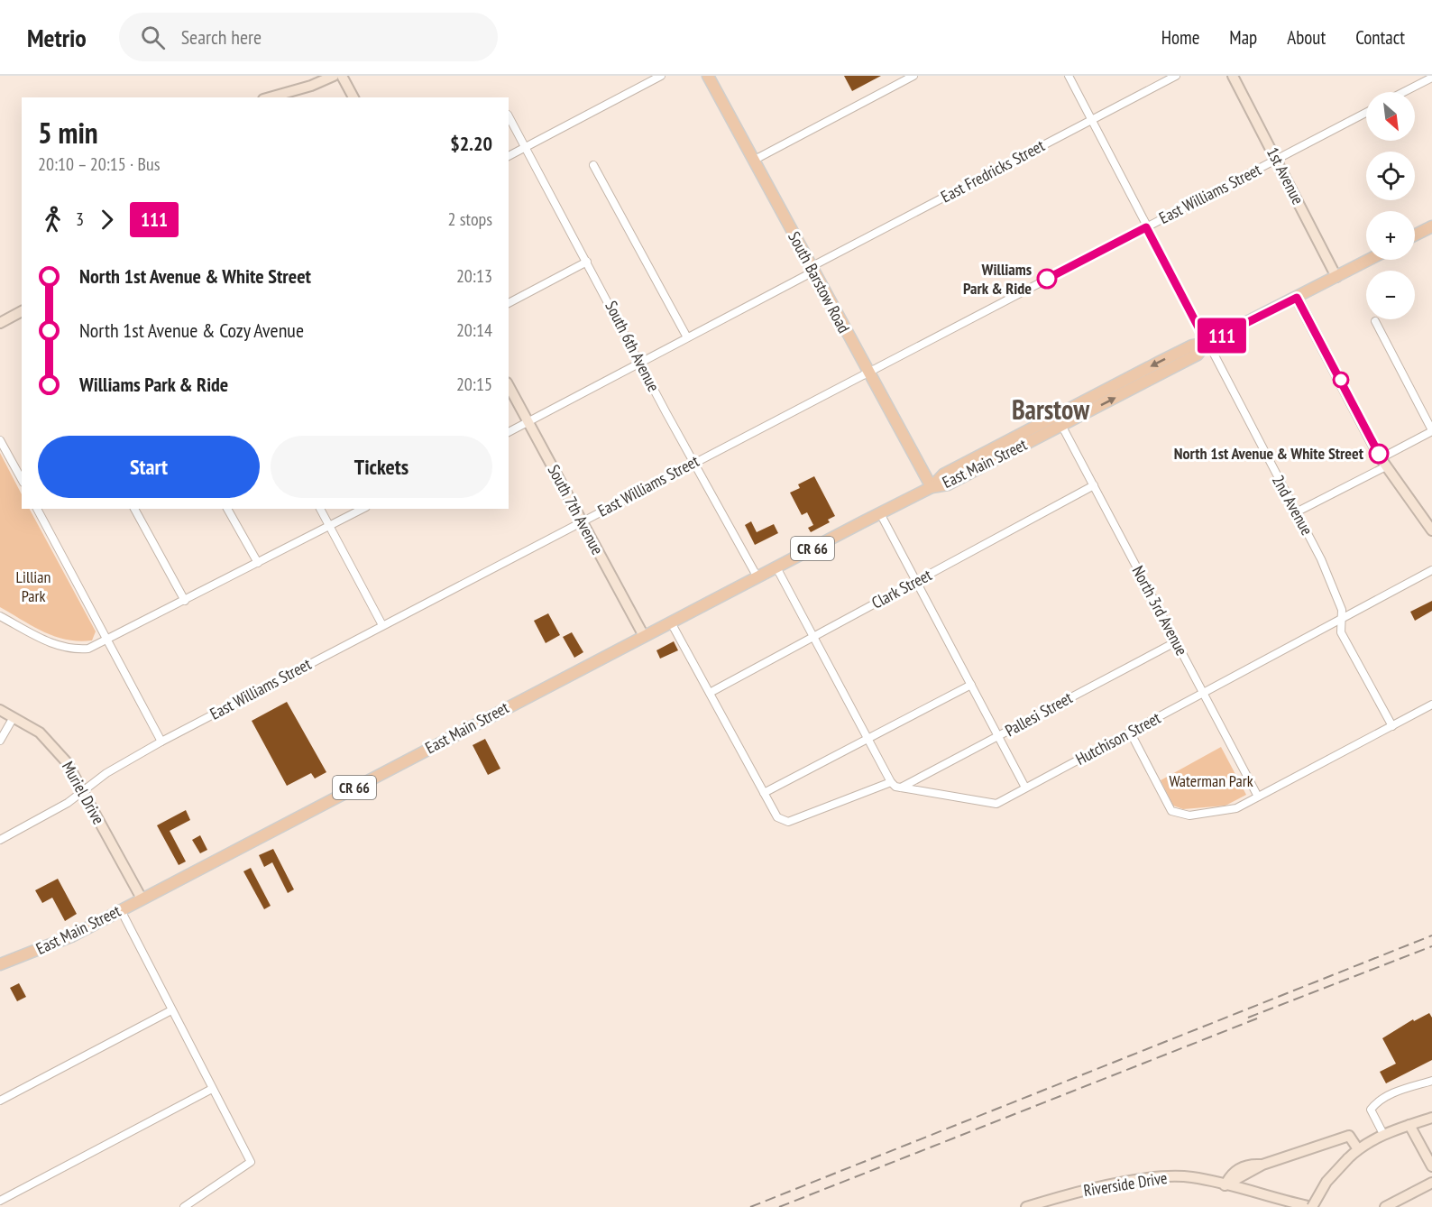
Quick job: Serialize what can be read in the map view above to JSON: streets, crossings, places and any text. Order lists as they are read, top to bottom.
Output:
{
  "streets": {
    "main road": ["South Barstow Road", "East Main Street", "CR 66"],
    "street": [
      "East Fredricks Street",
      "1st Avenue",
      "East Williams Street",
      "South 6th Avenue",
      "2nd Avenue",
      "South 7th Avenue",
      "Clark Street",
      "North 3rd Avenue",
      "Pallesi Street",
      "Hutchison Street",
      "Muriel Drive",
      "Riverside Drive"
    ]
  },
  "crossings": [
    ["East Fredricks Street", "South Barstow Road"],
    ["East Fredricks Street", "South 6th Avenue"],
    ["East Fredricks Street", "2nd Avenue"],
    ["East Fredricks Street", "South 7th Avenue"],
    ["1st Avenue", "East Williams Street"],
    ["1st Avenue", "CR 66"],
    ["East Williams Street", "South Barstow Road"],
    ["East Williams Street", "South 6th Avenue"],
    ["East Williams Street", "2nd Avenue"],
    ["East Williams Street", "South 7th Avenue"],
    ["East Williams Street", "Muriel Drive"],
    ["South Barstow Road", "East Main Street"],
    ["South 6th Avenue", "East Main Street"],
    ["East Main Street", "2nd Avenue"],
    ["East Main Street", "South 7th Avenue"],
    ["East Main Street", "CR 66"],
    ["East Main Street", "North 3rd Avenue"],
    ["East Main Street", "Muriel Drive"],
    ["2nd Avenue", "Hutchison Street"],
    ["Clark Street", "North 3rd Avenue"],
    ["North 3rd Avenue", "Pallesi Street"],
    ["North 3rd Avenue", "Hutchison Street"],
    ["Pallesi Street", "Hutchison Street"]
  ],
  "districts": ["Barstow"],
  "parks": ["Lillian Park", "Waterman Park"],
  "places": ["Williams Park & Ride", "North 1st Avenue & White Street"],
  "lines": ["bus line 111"],
  "north": "bottom right",
  "page": {
    "header": "Metrio",
    "search": "Search here",
    "nav": [
      "Home",
      "Map",
      "About",
      "Contact"
    ],
    "on_map": "111",
    "map_buttons": ["+", "−"],
    "heading": ["5 min", "20:10 – 20:15 · Bus", "$2.20"],
    "legs": ["3", "111", "2 stops"],
    "list": [
      {
        "name": "North 1st Avenue & White Street",
        "value": "20:13"
      },
      {
        "name": "North 1st Avenue & Cozy Avenue",
        "value": "20:14"
      },
      {
        "name": "Williams Park & Ride",
        "value": "20:15"
      }
    ],
    "buttons": ["Start", "Tickets"]
  }
}
